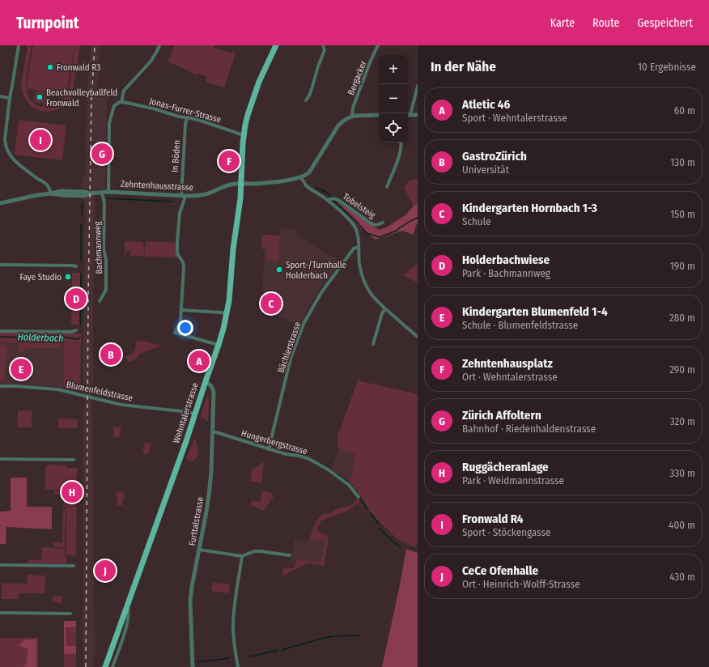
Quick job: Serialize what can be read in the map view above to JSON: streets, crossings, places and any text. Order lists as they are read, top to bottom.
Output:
{
  "streets": {
    "main road": ["Wehntalerstrasse"],
    "street": [
      "Bergacker",
      "Jonas-Furrer-Strasse",
      "In Böden",
      "Zehntenhausstrasse",
      "Tobelsteig",
      "Bachmannweg",
      "Bächlerstrasse",
      "Blumenfeldstrasse",
      "Hungerbergstrasse",
      "Furttalstrasse"
    ]
  },
  "crossings": [
    ["Jonas-Furrer-Strasse", "In Böden"],
    ["Jonas-Furrer-Strasse", "Wehntalerstrasse"],
    ["In Böden", "Zehntenhausstrasse"],
    ["In Böden", "Wehntalerstrasse"],
    ["Zehntenhausstrasse", "Bachmannweg"],
    ["Zehntenhausstrasse", "Wehntalerstrasse"],
    ["Bächlerstrasse", "Hungerbergstrasse"],
    ["Blumenfeldstrasse", "Wehntalerstrasse"],
    ["Wehntalerstrasse", "Furttalstrasse"],
    ["Hungerbergstrasse", "Furttalstrasse"]
  ],
  "water": ["Holderbach"],
  "places": [
    "Fronwald R3",
    "Beachvolleyballfeld Fronwald",
    "Sport-/Turnhalle Holderbach",
    "Faye Studio"
  ],
  "page": {
    "header": "Turnpoint",
    "nav": ["Karte", "Route", "Gespeichert"],
    "heading": ["In der Nähe", "10 Ergebnisse"],
    "map_buttons": ["+", "−"],
    "list": [
      {
        "mark": "A",
        "name": "Atletic 46",
        "note": "Sport · Wehntalerstrasse",
        "value": "60 m"
      },
      {
        "mark": "B",
        "name": "GastroZürich",
        "note": "Universität",
        "value": "130 m"
      },
      {
        "mark": "C",
        "name": "Kindergarten Hornbach 1-3",
        "note": "Schule",
        "value": "150 m"
      },
      {
        "mark": "D",
        "name": "Holderbachwiese",
        "note": "Park · Bachmannweg",
        "value": "190 m"
      },
      {
        "mark": "E",
        "name": "Kindergarten Blumenfeld 1-4",
        "note": "Schule · Blumenfeldstrasse",
        "value": "280 m"
      },
      {
        "mark": "F",
        "name": "Zehntenhausplatz",
        "note": "Ort · Wehntalerstrasse",
        "value": "290 m"
      },
      {
        "mark": "G",
        "name": "Zürich Affoltern",
        "note": "Bahnhof · Riedenhaldenstrasse",
        "value": "320 m"
      },
      {
        "mark": "H",
        "name": "Ruggächeranlage",
        "note": "Park · Weidmannstrasse",
        "value": "330 m"
      },
      {
        "mark": "I",
        "name": "Fronwald R4",
        "note": "Sport · Stöckengasse",
        "value": "400 m"
      },
      {
        "mark": "J",
        "name": "CeCe Ofenhalle",
        "note": "Ort · Heinrich-Wolff-Strasse",
        "value": "430 m"
      }
    ],
    "pins": [
      "I",
      "G",
      "F",
      "D",
      "C",
      "B",
      "A",
      "E",
      "H",
      "J"
    ]
  }
}
